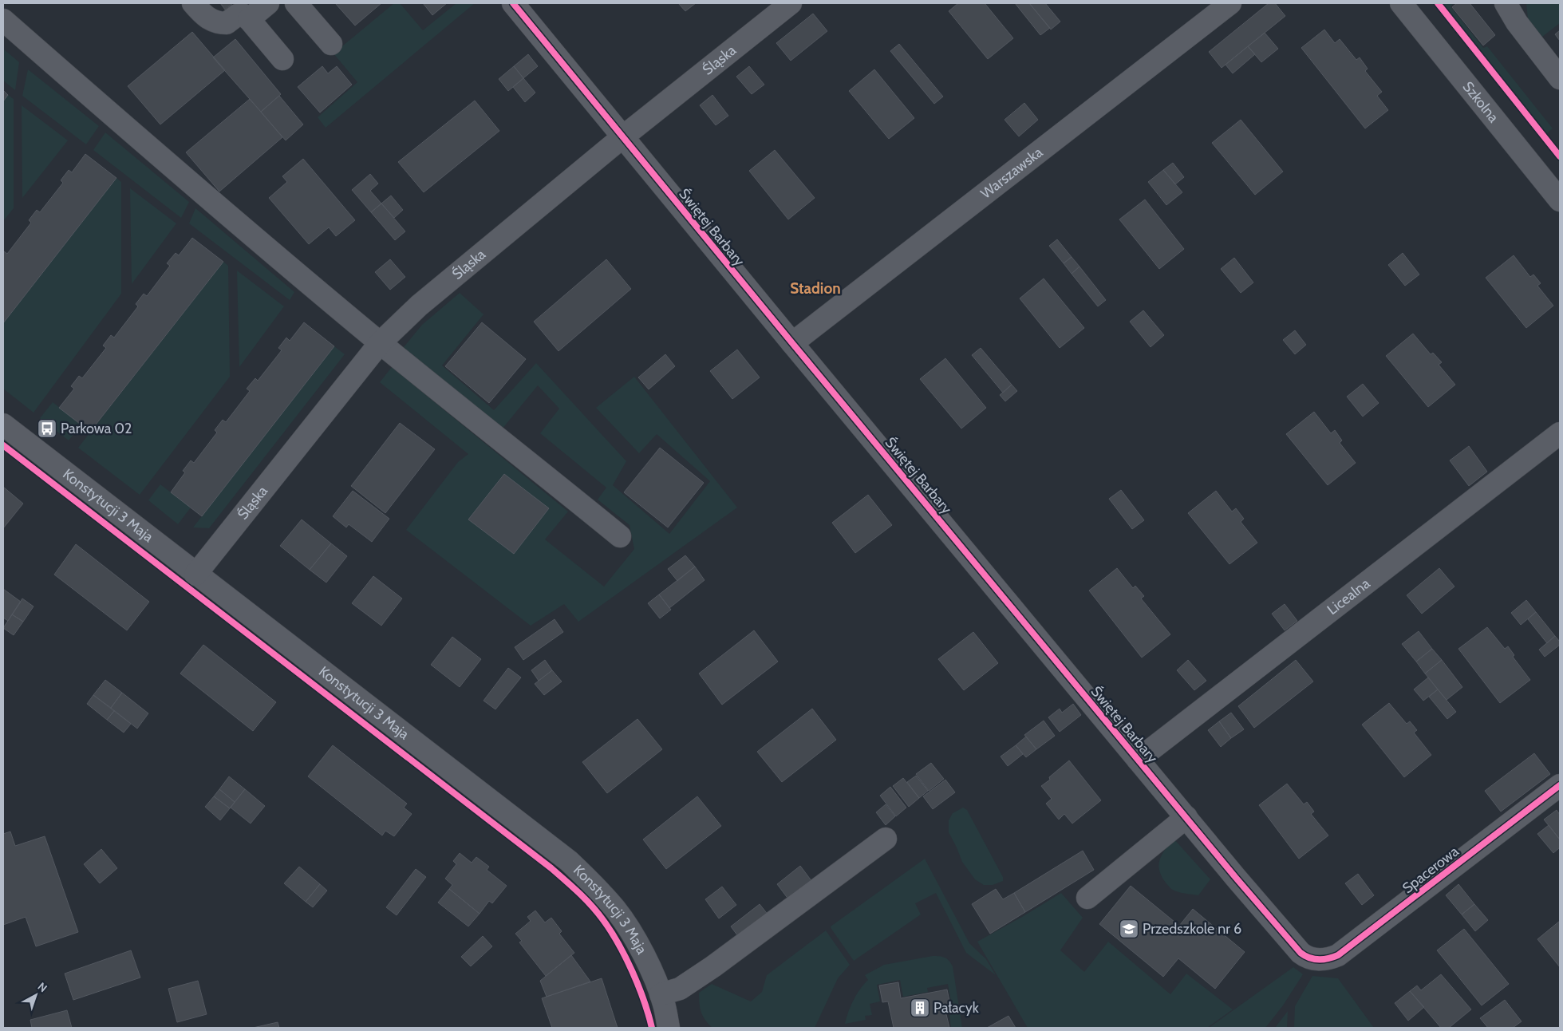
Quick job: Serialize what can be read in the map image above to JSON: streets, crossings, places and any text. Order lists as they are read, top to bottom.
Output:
{
  "streets": {
    "street": [
      "Śląska",
      "Szkolna",
      "Warszawska",
      "Świętej Barbary",
      "Konstytucji 3 Maja",
      "Licealna",
      "Spacerowa"
    ]
  },
  "crossings": [
    ["Śląska", "Świętej Barbary"],
    ["Śląska", "Konstytucji 3 Maja"],
    ["Warszawska", "Świętej Barbary"],
    ["Świętej Barbary", "Licealna"],
    ["Świętej Barbary", "Spacerowa"]
  ],
  "districts": ["Stadion"],
  "places": {
    "bus stop": ["Parkowa 02"],
    "school or university": ["Przedszkole nr 6"],
    "building": ["Pałacyk"]
  },
  "north": "top right"
}
